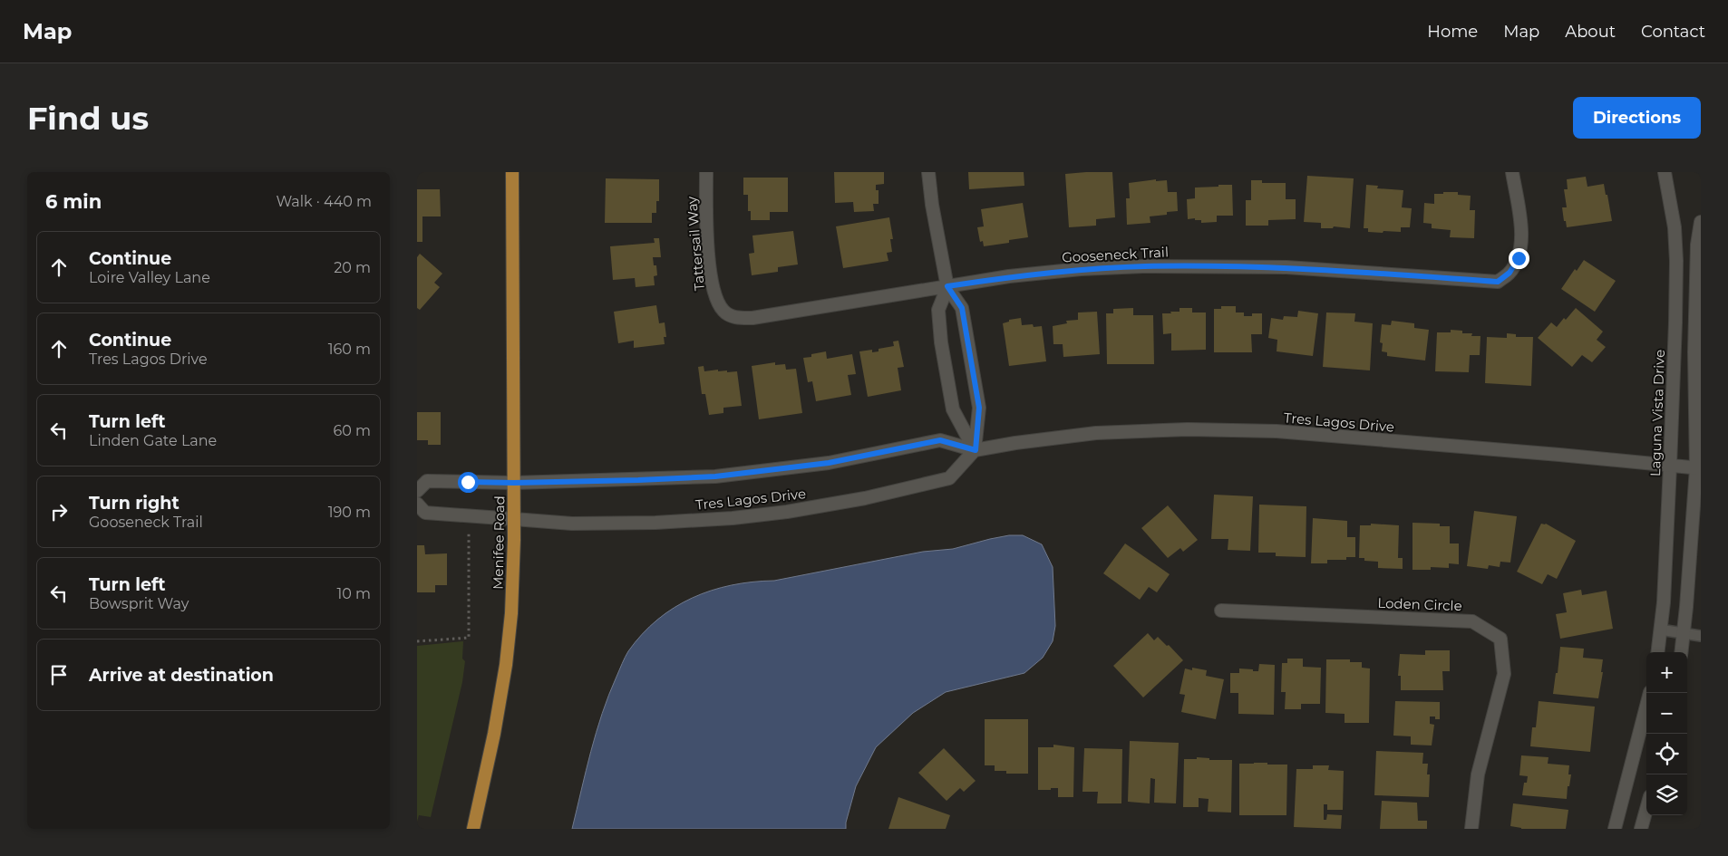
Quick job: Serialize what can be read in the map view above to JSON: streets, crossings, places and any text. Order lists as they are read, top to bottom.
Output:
{
  "streets": {
    "main road": ["Menifee Road"],
    "street": [
      "Tattersail Way",
      "Gooseneck Trail",
      "Laguna Vista Drive",
      "Tres Lagos Drive",
      "Loden Circle"
    ]
  },
  "crossings": [
    ["Tattersail Way", "Gooseneck Trail"],
    ["Laguna Vista Drive", "Tres Lagos Drive"],
    ["Tres Lagos Drive", "Menifee Road"]
  ],
  "page": {
    "header": "Map",
    "nav": [
      "Home",
      "Map",
      "About",
      "Contact"
    ],
    "buttons": "Directions",
    "title": "Find us",
    "heading": ["6 min", "Walk · 440 m"],
    "list": [
      ["Continue", "Loire Valley Lane", "20 m"],
      ["Continue", "Tres Lagos Drive", "160 m"],
      ["Turn left", "Linden Gate Lane", "60 m"],
      ["Turn right", "Gooseneck Trail", "190 m"],
      ["Turn left", "Bowsprit Way", "10 m"],
      "Arrive at destination"
    ],
    "map_buttons": ["+", "−"]
  }
}
